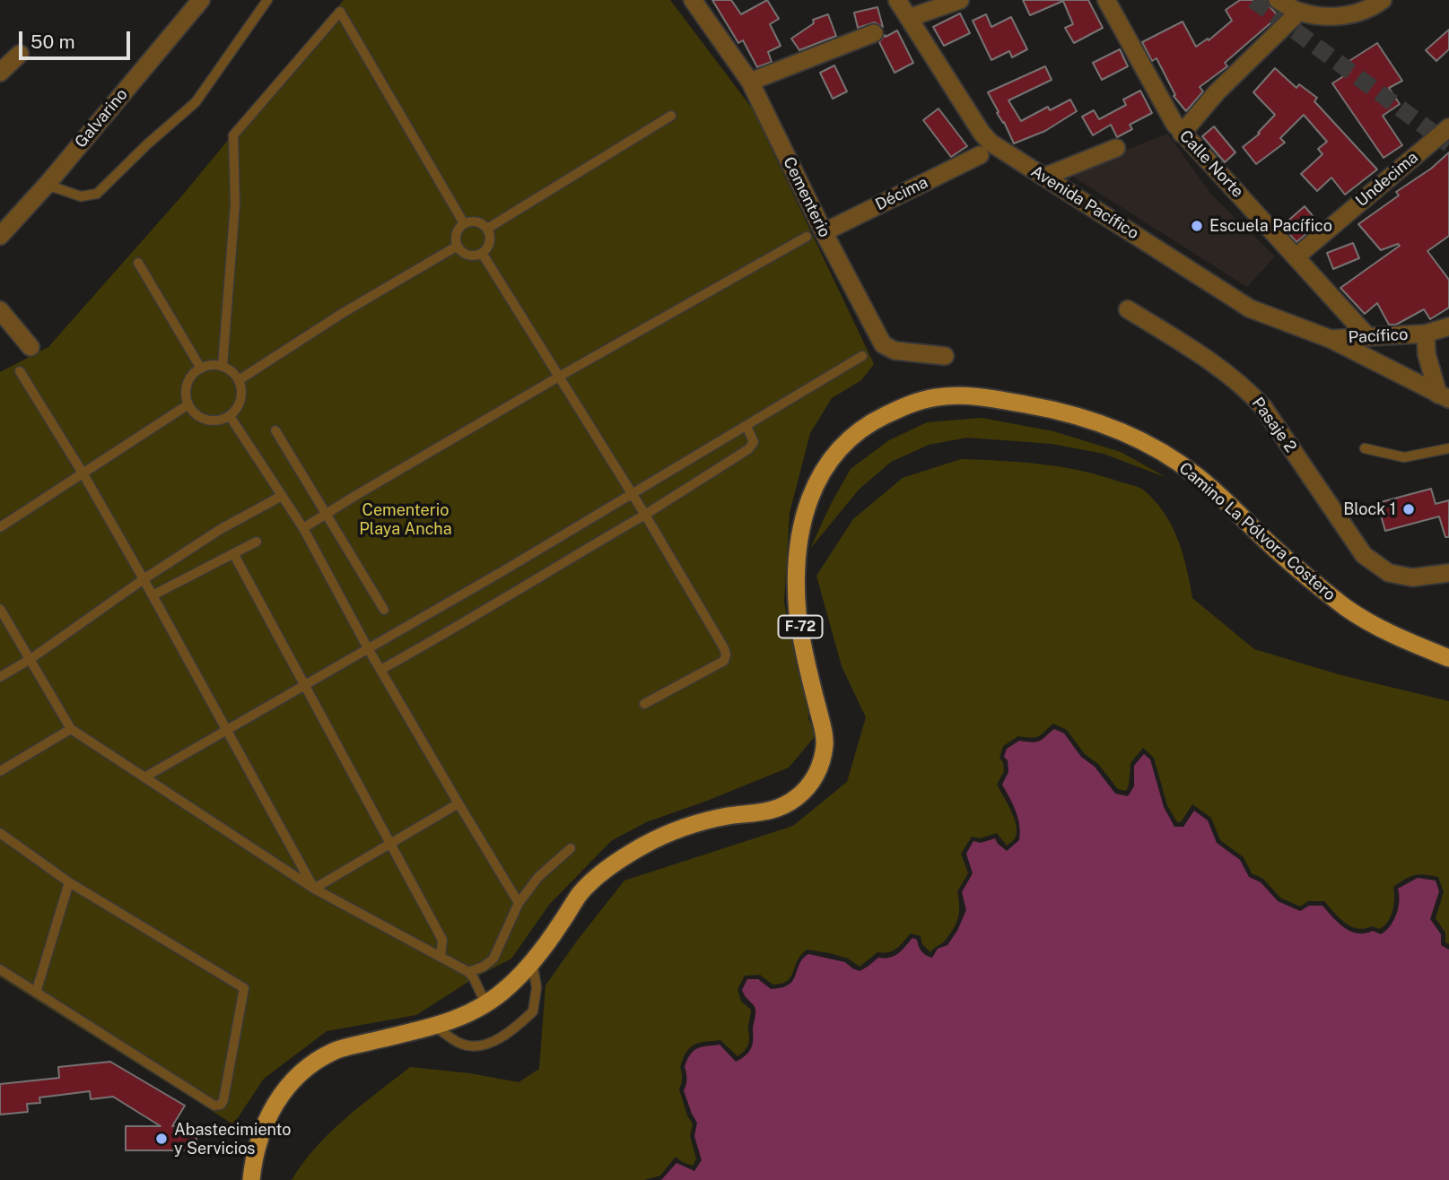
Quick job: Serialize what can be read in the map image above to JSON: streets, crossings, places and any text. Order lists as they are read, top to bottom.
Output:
{
  "streets": {
    "main road": ["Camino La Pólvora Costero", "F-72"],
    "street": [
      "Galvarino",
      "Calle Norte",
      "Undecima",
      "Décima",
      "Cementerio",
      "Avenida Pacífico",
      "Pacífico",
      "Pasaje 2"
    ]
  },
  "crossings": [
    ["Calle Norte", "Undecima"],
    ["Calle Norte", "Pacífico"],
    ["Décima", "Cementerio"],
    ["Avenida Pacífico", "Pacífico"]
  ],
  "parks": ["Cementerio Playa Ancha"],
  "places": ["Escuela Pacífico", "Block 1", "Abastecimiento y Servicios"],
  "scale_bar": "50 m"
}
